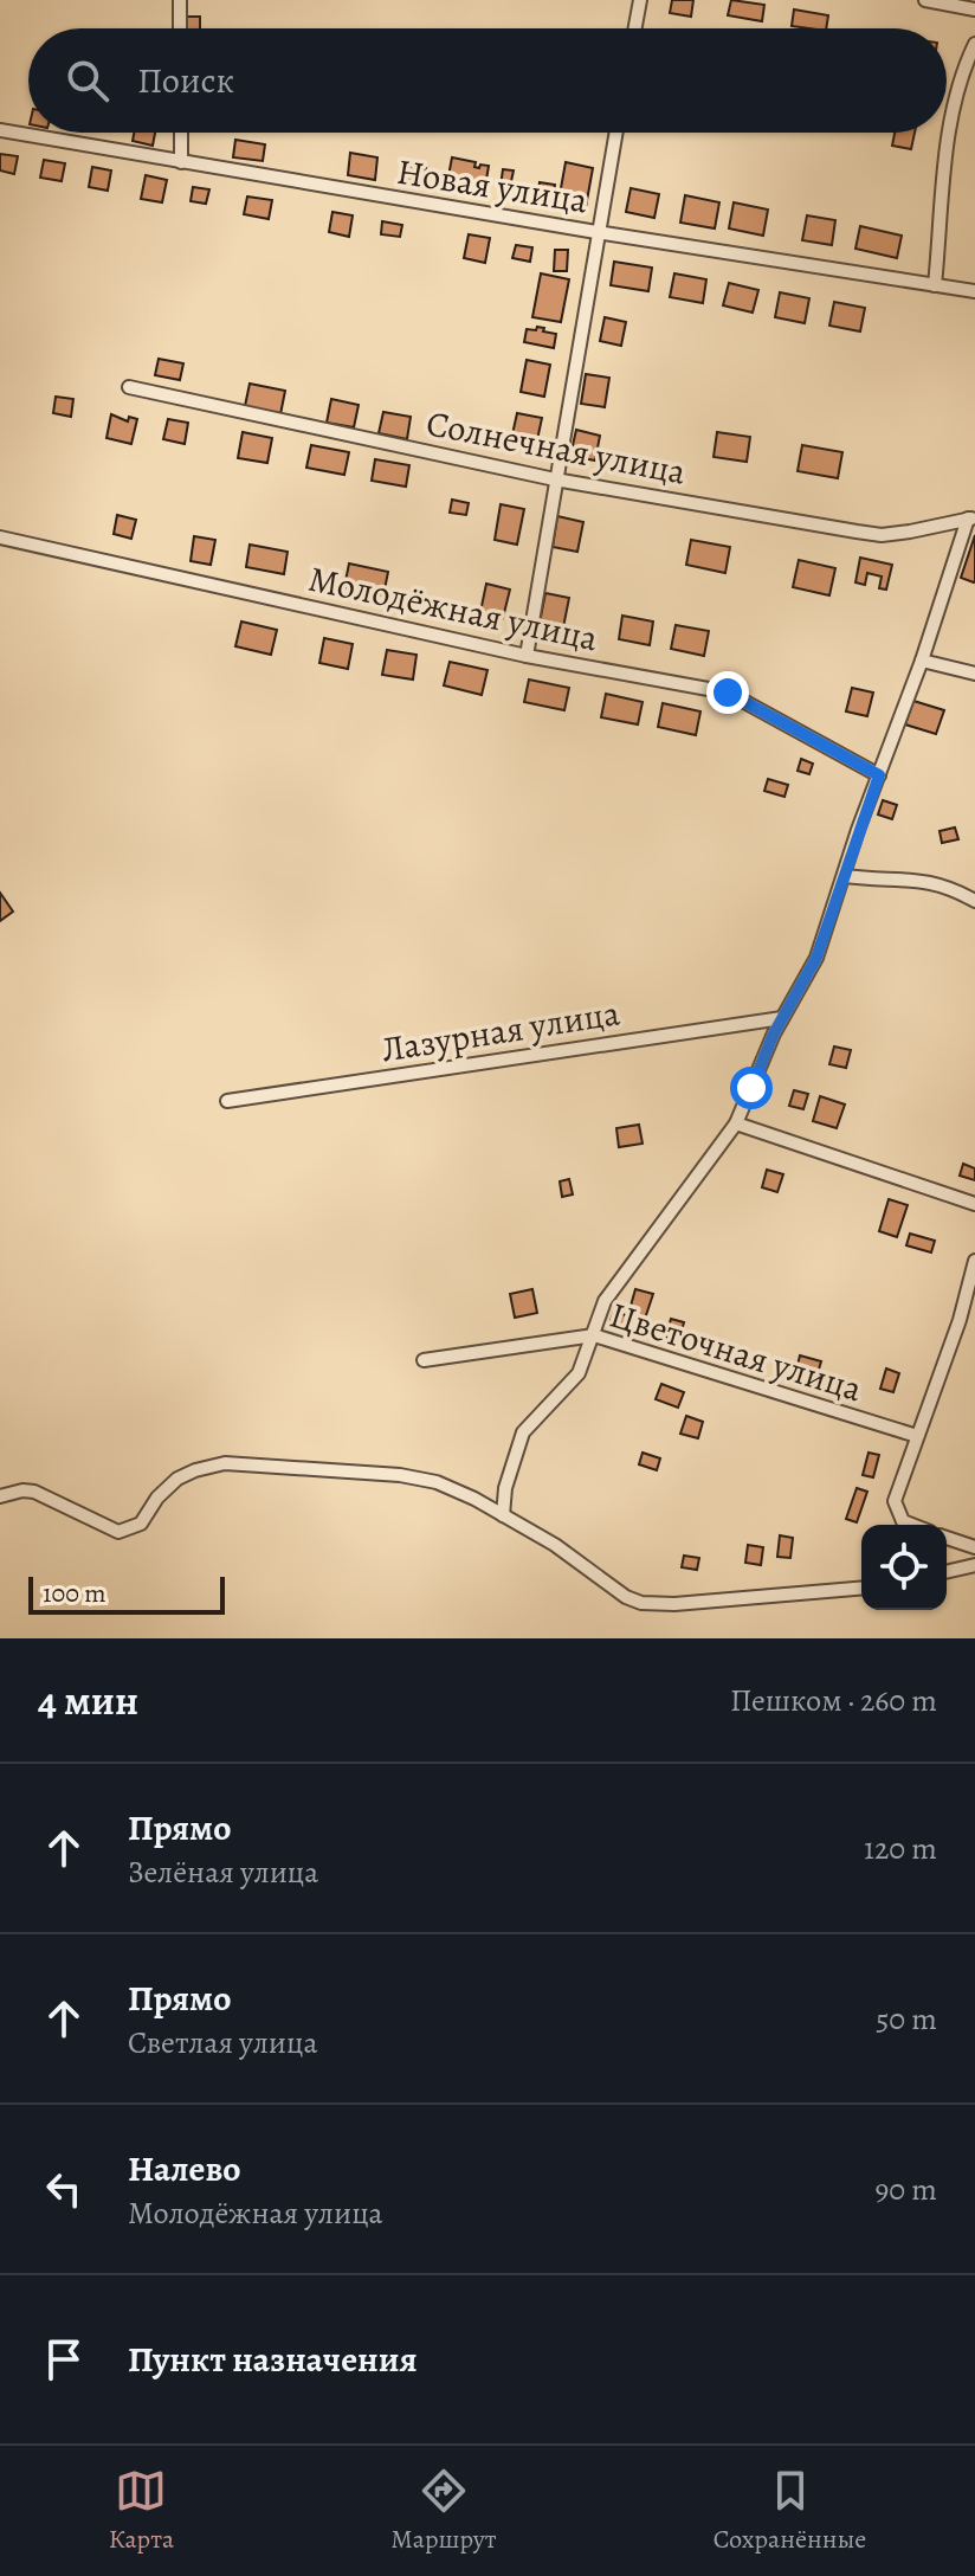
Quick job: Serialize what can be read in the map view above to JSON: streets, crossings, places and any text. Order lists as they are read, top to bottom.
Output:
{
  "streets": {
    "street": [
      "Новая улица",
      "Солнечная улица",
      "Молодёжная улица",
      "Лазурная улица",
      "Цветочная улица"
    ]
  },
  "scale_bar": "100 m",
  "page": {
    "search": "Поиск",
    "scale": "100 m",
    "heading": ["4 мин", "Пешком · 260 m"],
    "list": [
      ["Прямо", "Зелёная улица", "120 m"],
      ["Прямо", "Светлая улица", "50 m"],
      ["Налево", "Молодёжная улица", "90 m"],
      "Пункт назначения"
    ],
    "nav": ["Карта", "Маршрут", "Сохранённые"]
  }
}
